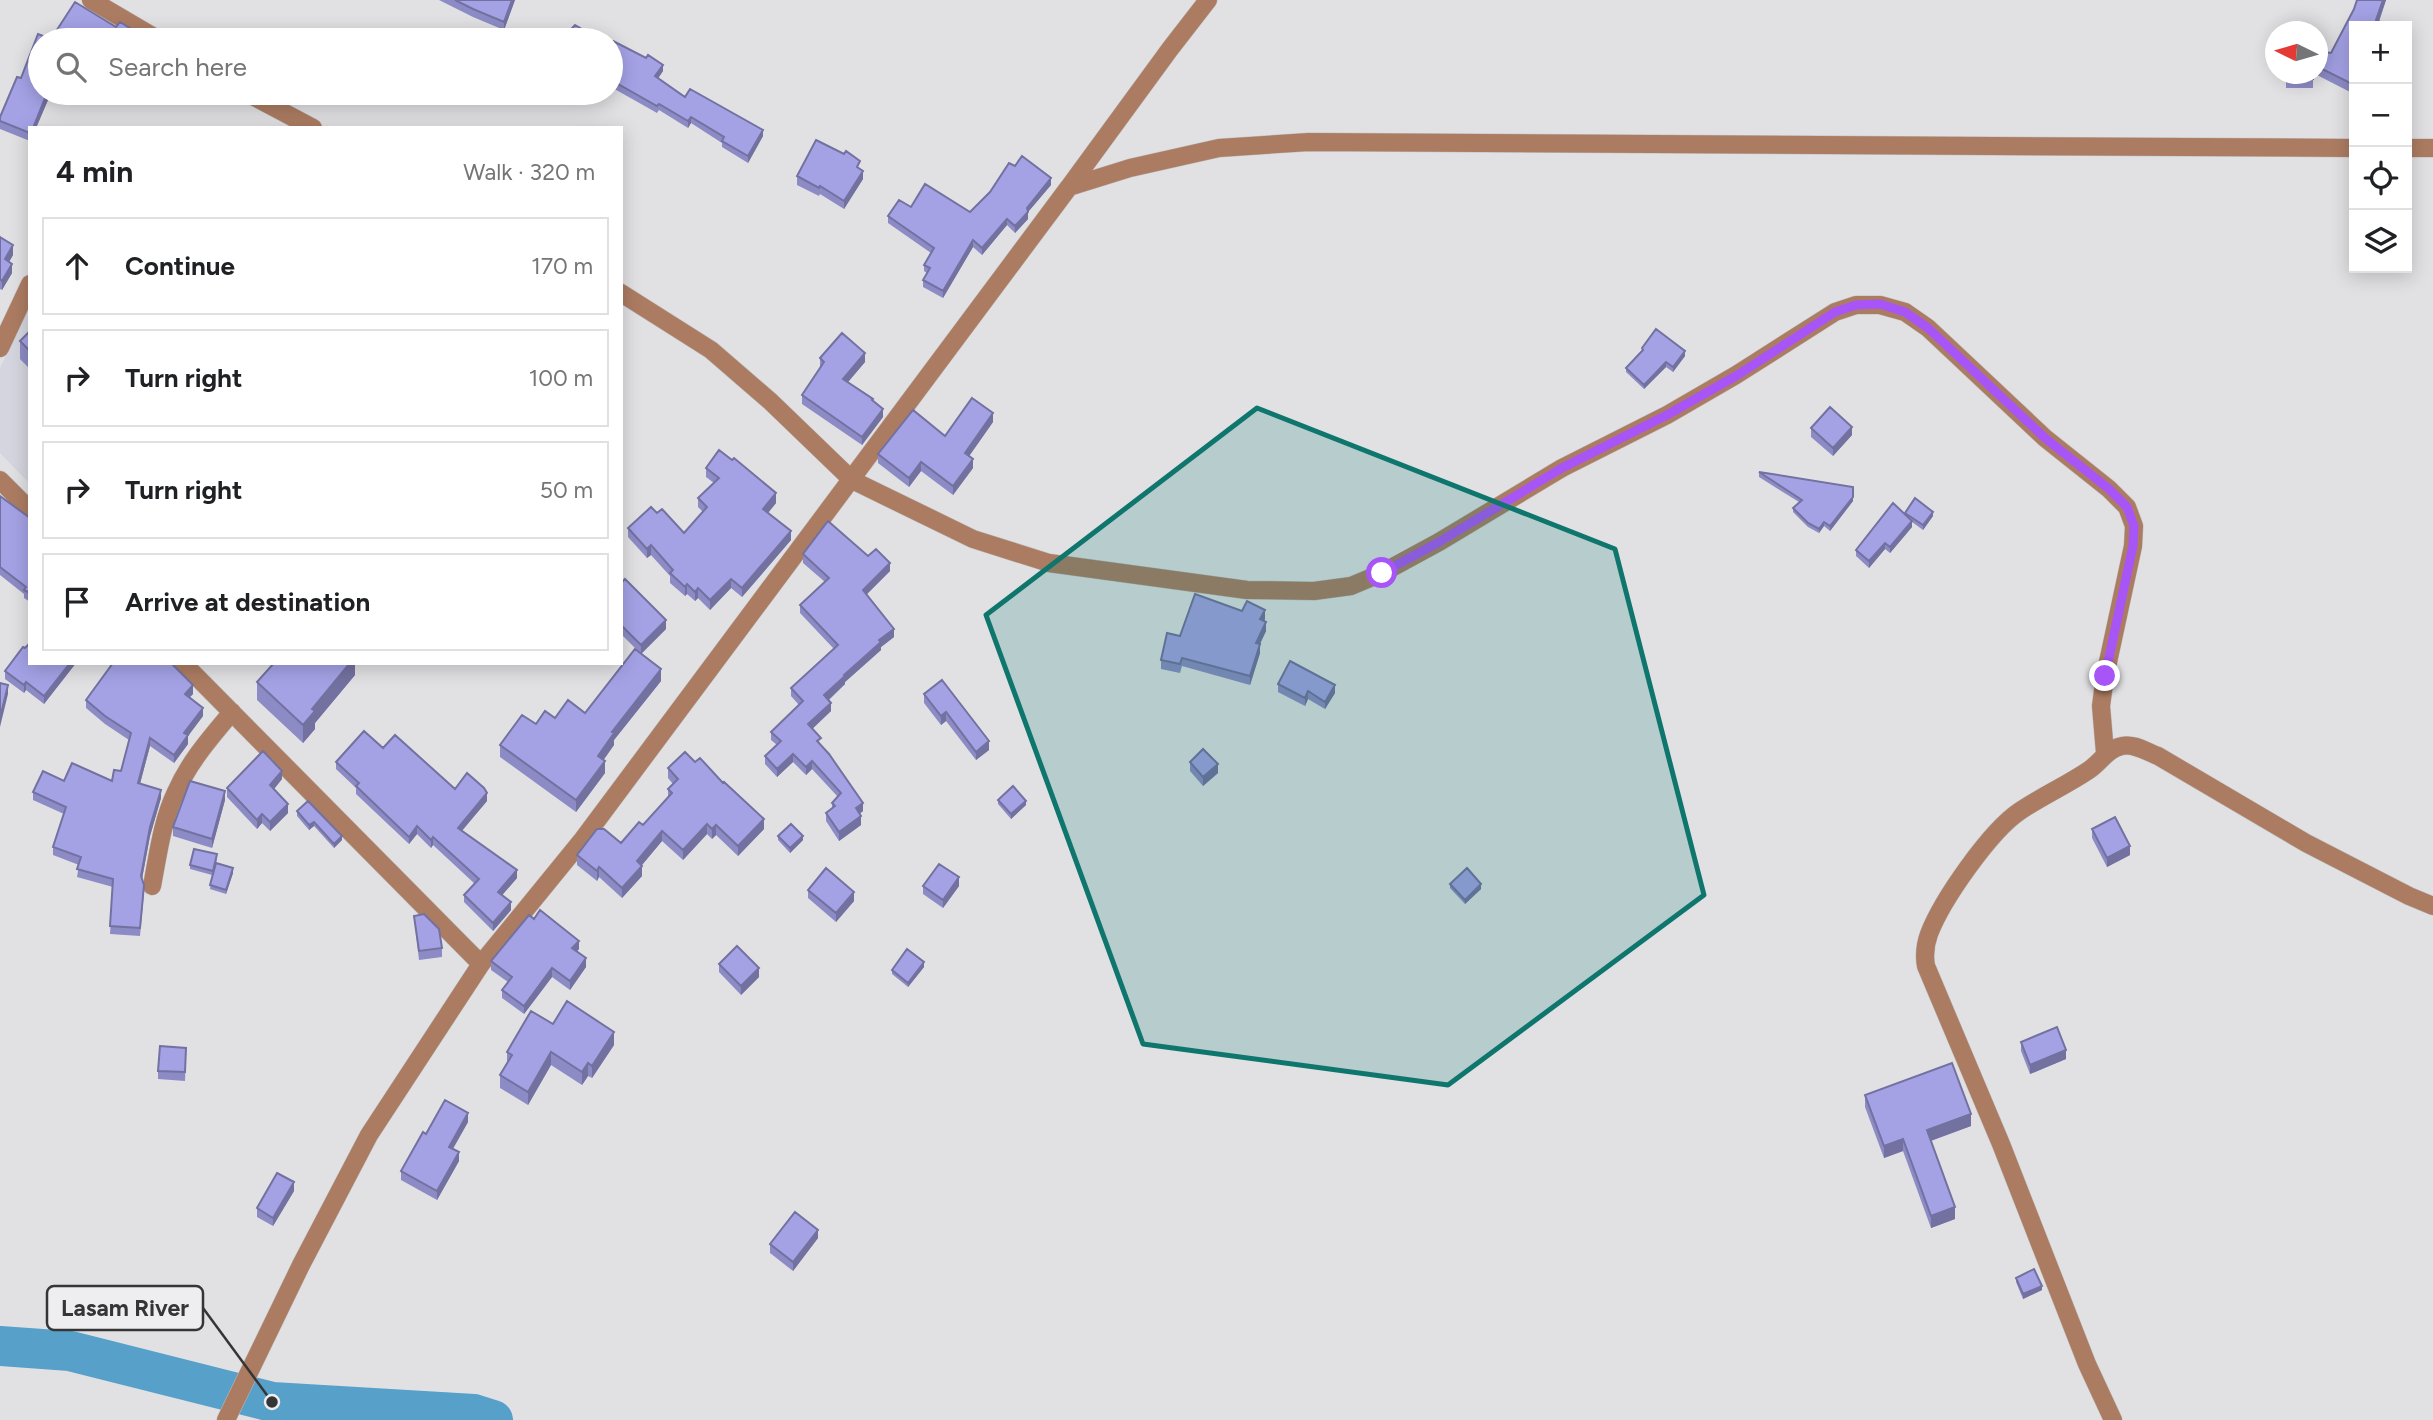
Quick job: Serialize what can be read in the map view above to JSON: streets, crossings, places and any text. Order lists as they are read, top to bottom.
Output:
{
  "places": ["Lasam River"],
  "north": "left",
  "page": {
    "map_buttons": ["+", "−"],
    "search": "Search here",
    "heading": ["4 min", "Walk · 320 m"],
    "list": [
      ["Continue", "170 m"],
      ["Turn right", "100 m"],
      ["Turn right", "50 m"],
      "Arrive at destination"
    ]
  }
}
